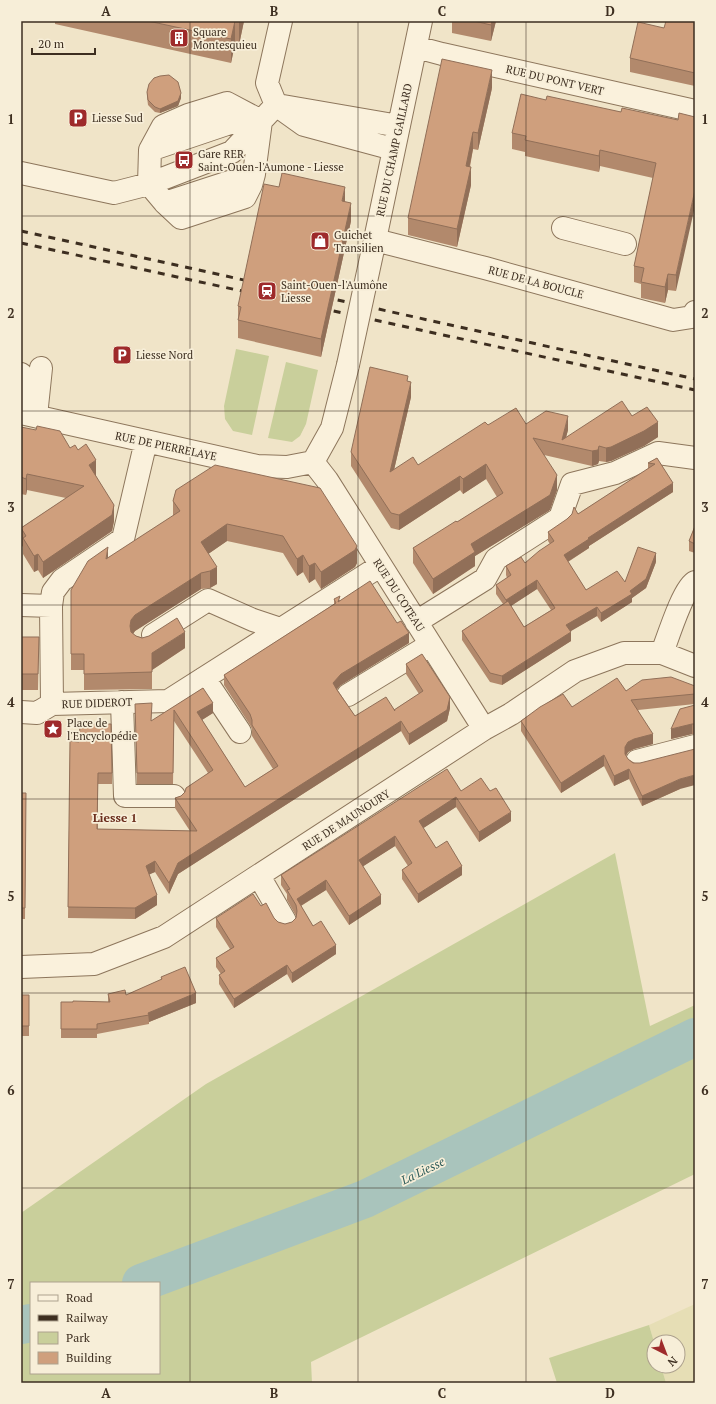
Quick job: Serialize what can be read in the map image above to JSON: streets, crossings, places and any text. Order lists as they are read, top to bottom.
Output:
{
  "streets": {
    "street": [
      "RUE DU PONT VERT",
      "RUE DU CHAMP GAILLARD",
      "RUE DE LA BOUCLE",
      "RUE DE PIERRELAYE",
      "RUE DU COTEAU",
      "RUE DIDEROT",
      "RUE DE MAUNOURY"
    ]
  },
  "crossings": [
    ["RUE DU PONT VERT", "RUE DU CHAMP GAILLARD"],
    ["RUE DU CHAMP GAILLARD", "RUE DE LA BOUCLE"],
    ["RUE DU CHAMP GAILLARD", "RUE DE PIERRELAYE"],
    ["RUE DU CHAMP GAILLARD", "RUE DU COTEAU"],
    ["RUE DE PIERRELAYE", "RUE DU COTEAU"],
    ["RUE DE PIERRELAYE", "RUE DIDEROT"],
    ["RUE DU COTEAU", "RUE DIDEROT"],
    ["RUE DU COTEAU", "RUE DE MAUNOURY"]
  ],
  "districts": ["Liesse 1"],
  "water": ["La Liesse"],
  "places": {
    "building": ["Square Montesquieu"],
    "parking": ["Liesse Sud", "Liesse Nord"],
    "bus stop": ["Gare RER Saint-Ouen-l'Aumone - Liesse"],
    "shop": ["Guichet Transilien"],
    "station": ["Saint-Ouen-l'Aumône Liesse"],
    "place": ["Place de l'Encyclopédie"]
  },
  "legend": [
    "Road",
    "Railway",
    "Park",
    "Building"
  ],
  "scale_bar": "20 m",
  "north": "bottom right",
  "grid": {
    "columns": [
      "A",
      "B",
      "C",
      "D"
    ],
    "rows": [
      "1",
      "2",
      "3",
      "4",
      "5",
      "6",
      "7"
    ]
  }
}
